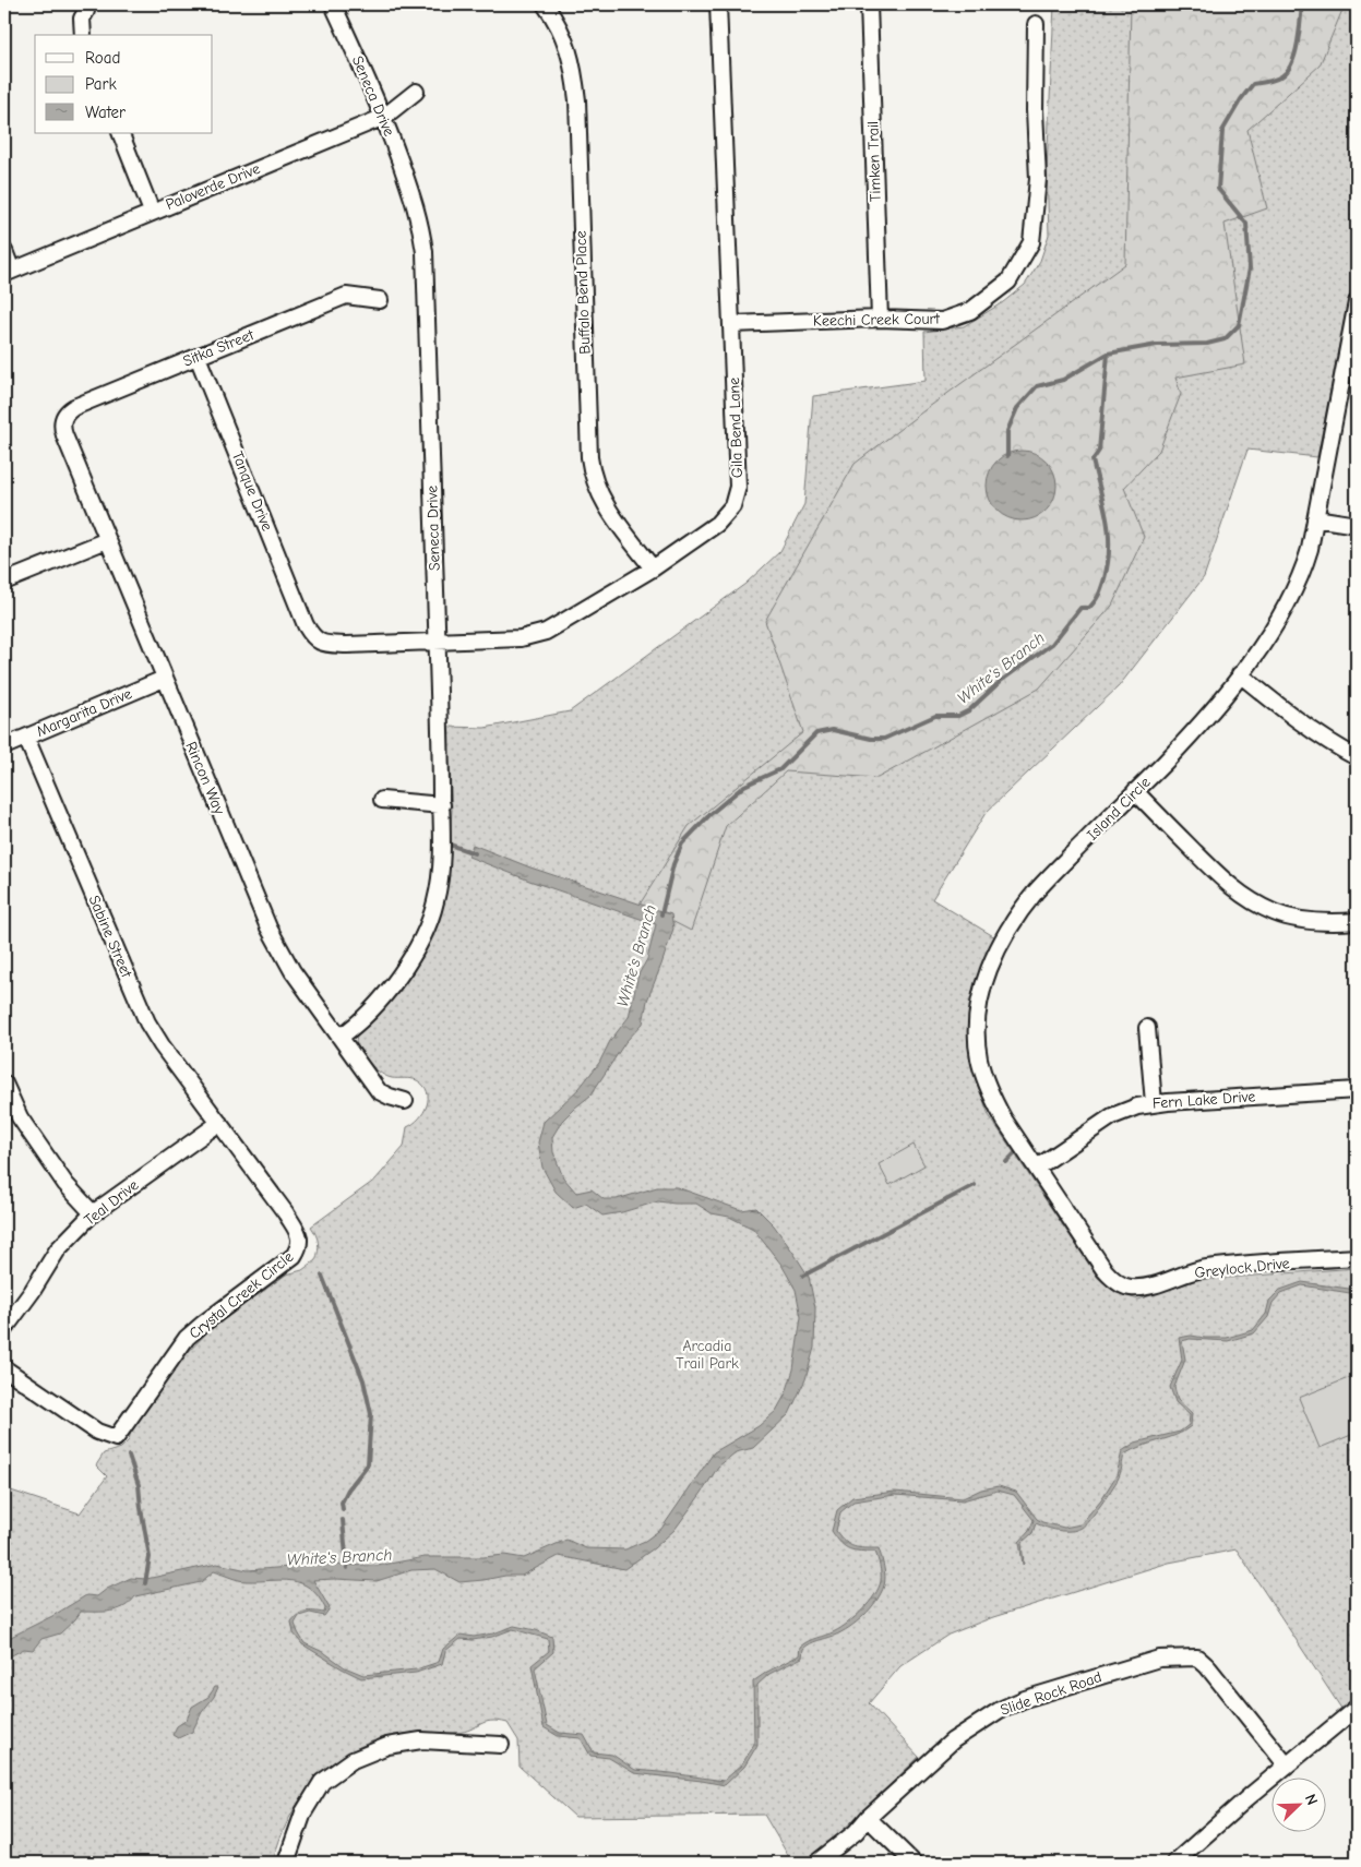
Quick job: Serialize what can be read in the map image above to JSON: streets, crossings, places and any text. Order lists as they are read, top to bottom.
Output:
{
  "streets": {
    "street": [
      "Seneca Drive",
      "Timken Trail",
      "Paloverde Drive",
      "Buffalo Bend Place",
      "Keechi Creek Court",
      "Sitka Street",
      "Gila Bend Lane",
      "Tanque Drive",
      "Margarita Drive",
      "Rincon Way",
      "Island Circle",
      "Sabine Street",
      "Fern Lake Drive",
      "Teal Drive",
      "Greylock Drive",
      "Crystal Creek Circle",
      "Slide Rock Road"
    ]
  },
  "crossings": [
    ["Seneca Drive", "Paloverde Drive"],
    ["Seneca Drive", "Gila Bend Lane"],
    ["Seneca Drive", "Rincon Way"],
    ["Timken Trail", "Keechi Creek Court"],
    ["Buffalo Bend Place", "Gila Bend Lane"],
    ["Keechi Creek Court", "Gila Bend Lane"],
    ["Sitka Street", "Tanque Drive"],
    ["Sitka Street", "Rincon Way"],
    ["Gila Bend Lane", "Tanque Drive"],
    ["Margarita Drive", "Rincon Way"],
    ["Margarita Drive", "Sabine Street"],
    ["Island Circle", "Fern Lake Drive"],
    ["Island Circle", "Greylock Drive"],
    ["Sabine Street", "Teal Drive"],
    ["Sabine Street", "Crystal Creek Circle"],
    ["Teal Drive", "Crystal Creek Circle"]
  ],
  "water": ["White's Branch"],
  "parks": ["Arcadia Trail Park"],
  "legend": ["Road", "Park", "Water"],
  "north": "top right"
}
